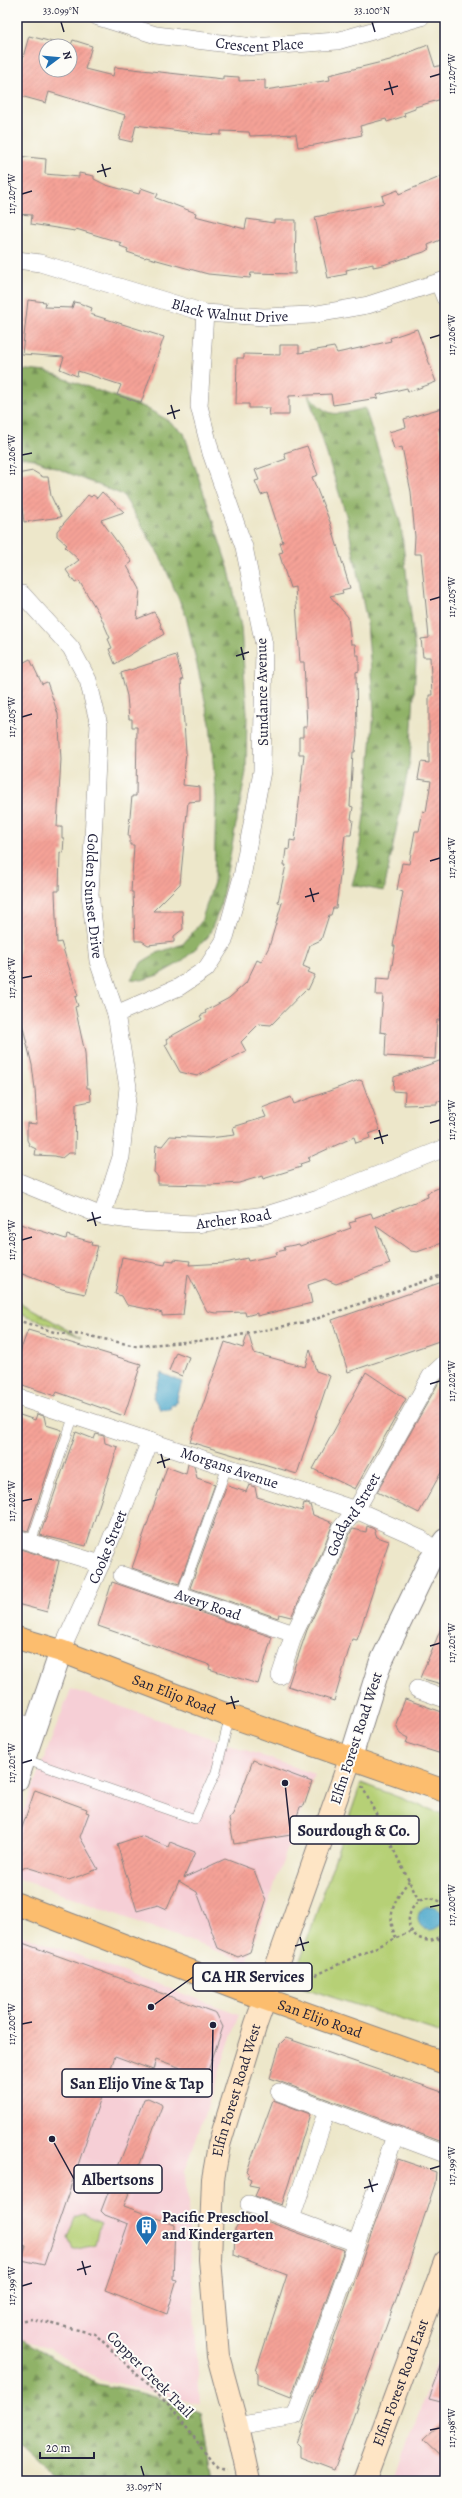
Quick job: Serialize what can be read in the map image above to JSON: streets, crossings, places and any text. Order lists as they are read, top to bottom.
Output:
{
  "streets": {
    "main road": ["San Elijo Road", "Elfin Forest Road West", "Elfin Forest Road East"],
    "street": [
      "Crescent Place",
      "Black Walnut Drive",
      "Sundance Avenue",
      "Golden Sunset Drive",
      "Archer Road",
      "Morgans Avenue",
      "Goddard Street",
      "Cooke Street",
      "Avery Road"
    ],
    "path": ["Copper Creek Trail"]
  },
  "crossings": [
    ["Black Walnut Drive", "Sundance Avenue"],
    ["Sundance Avenue", "Golden Sunset Drive"],
    ["Golden Sunset Drive", "Archer Road"],
    ["Morgans Avenue", "Goddard Street"],
    ["Morgans Avenue", "Cooke Street"],
    ["Morgans Avenue", "Elfin Forest Road West"],
    ["Goddard Street", "Avery Road"],
    ["Cooke Street", "San Elijo Road"],
    ["San Elijo Road", "Elfin Forest Road West"]
  ],
  "places": {
    "other": [
      "Sourdough & Co.",
      "CA HR Services",
      "San Elijo Vine & Tap",
      "Albertsons"
    ],
    "building": ["Pacific Preschool and Kindergarten"]
  },
  "scale_bar": "20 m",
  "north": "right",
  "coordinates": [
    "33.099°N",
    "33.100°N",
    "117.207°W",
    "117.206°W",
    "117.205°W",
    "117.204°W",
    "117.203°W",
    "117.202°W",
    "117.201°W",
    "117.200°W",
    "117.199°W",
    "117.198°W",
    "33.097°N"
  ]
}
